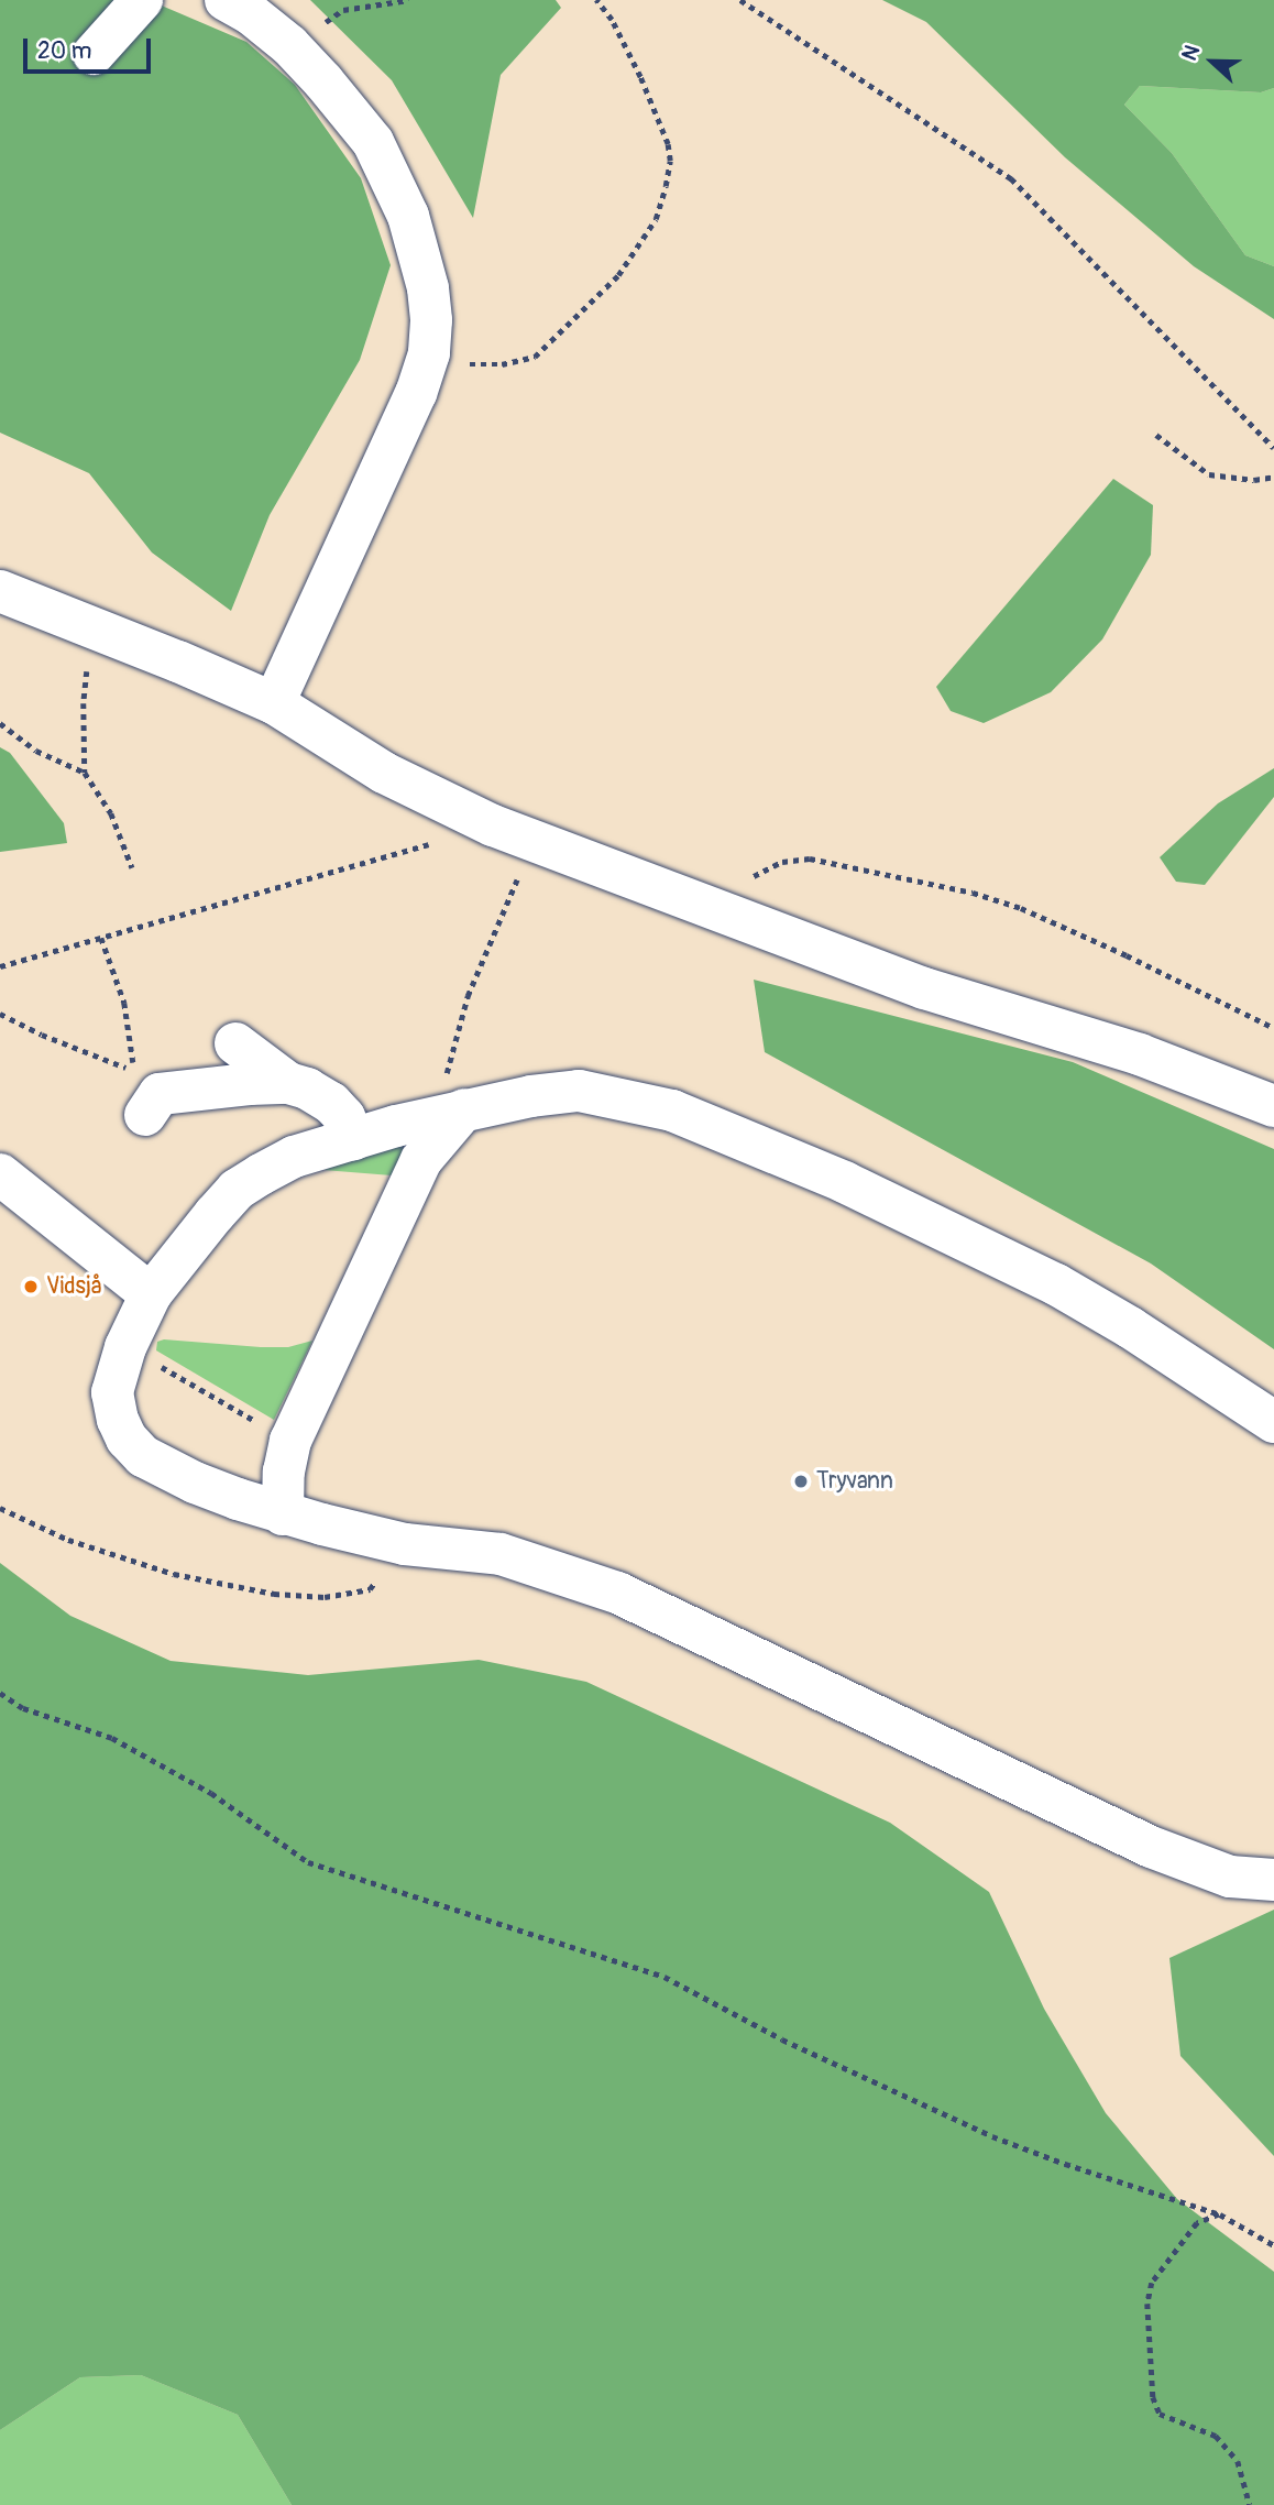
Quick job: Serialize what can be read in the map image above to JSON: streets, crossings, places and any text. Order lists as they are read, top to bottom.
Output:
{
  "places": ["Vidsjå", "Tryvann"],
  "scale_bar": "20 m",
  "north": "left"
}
